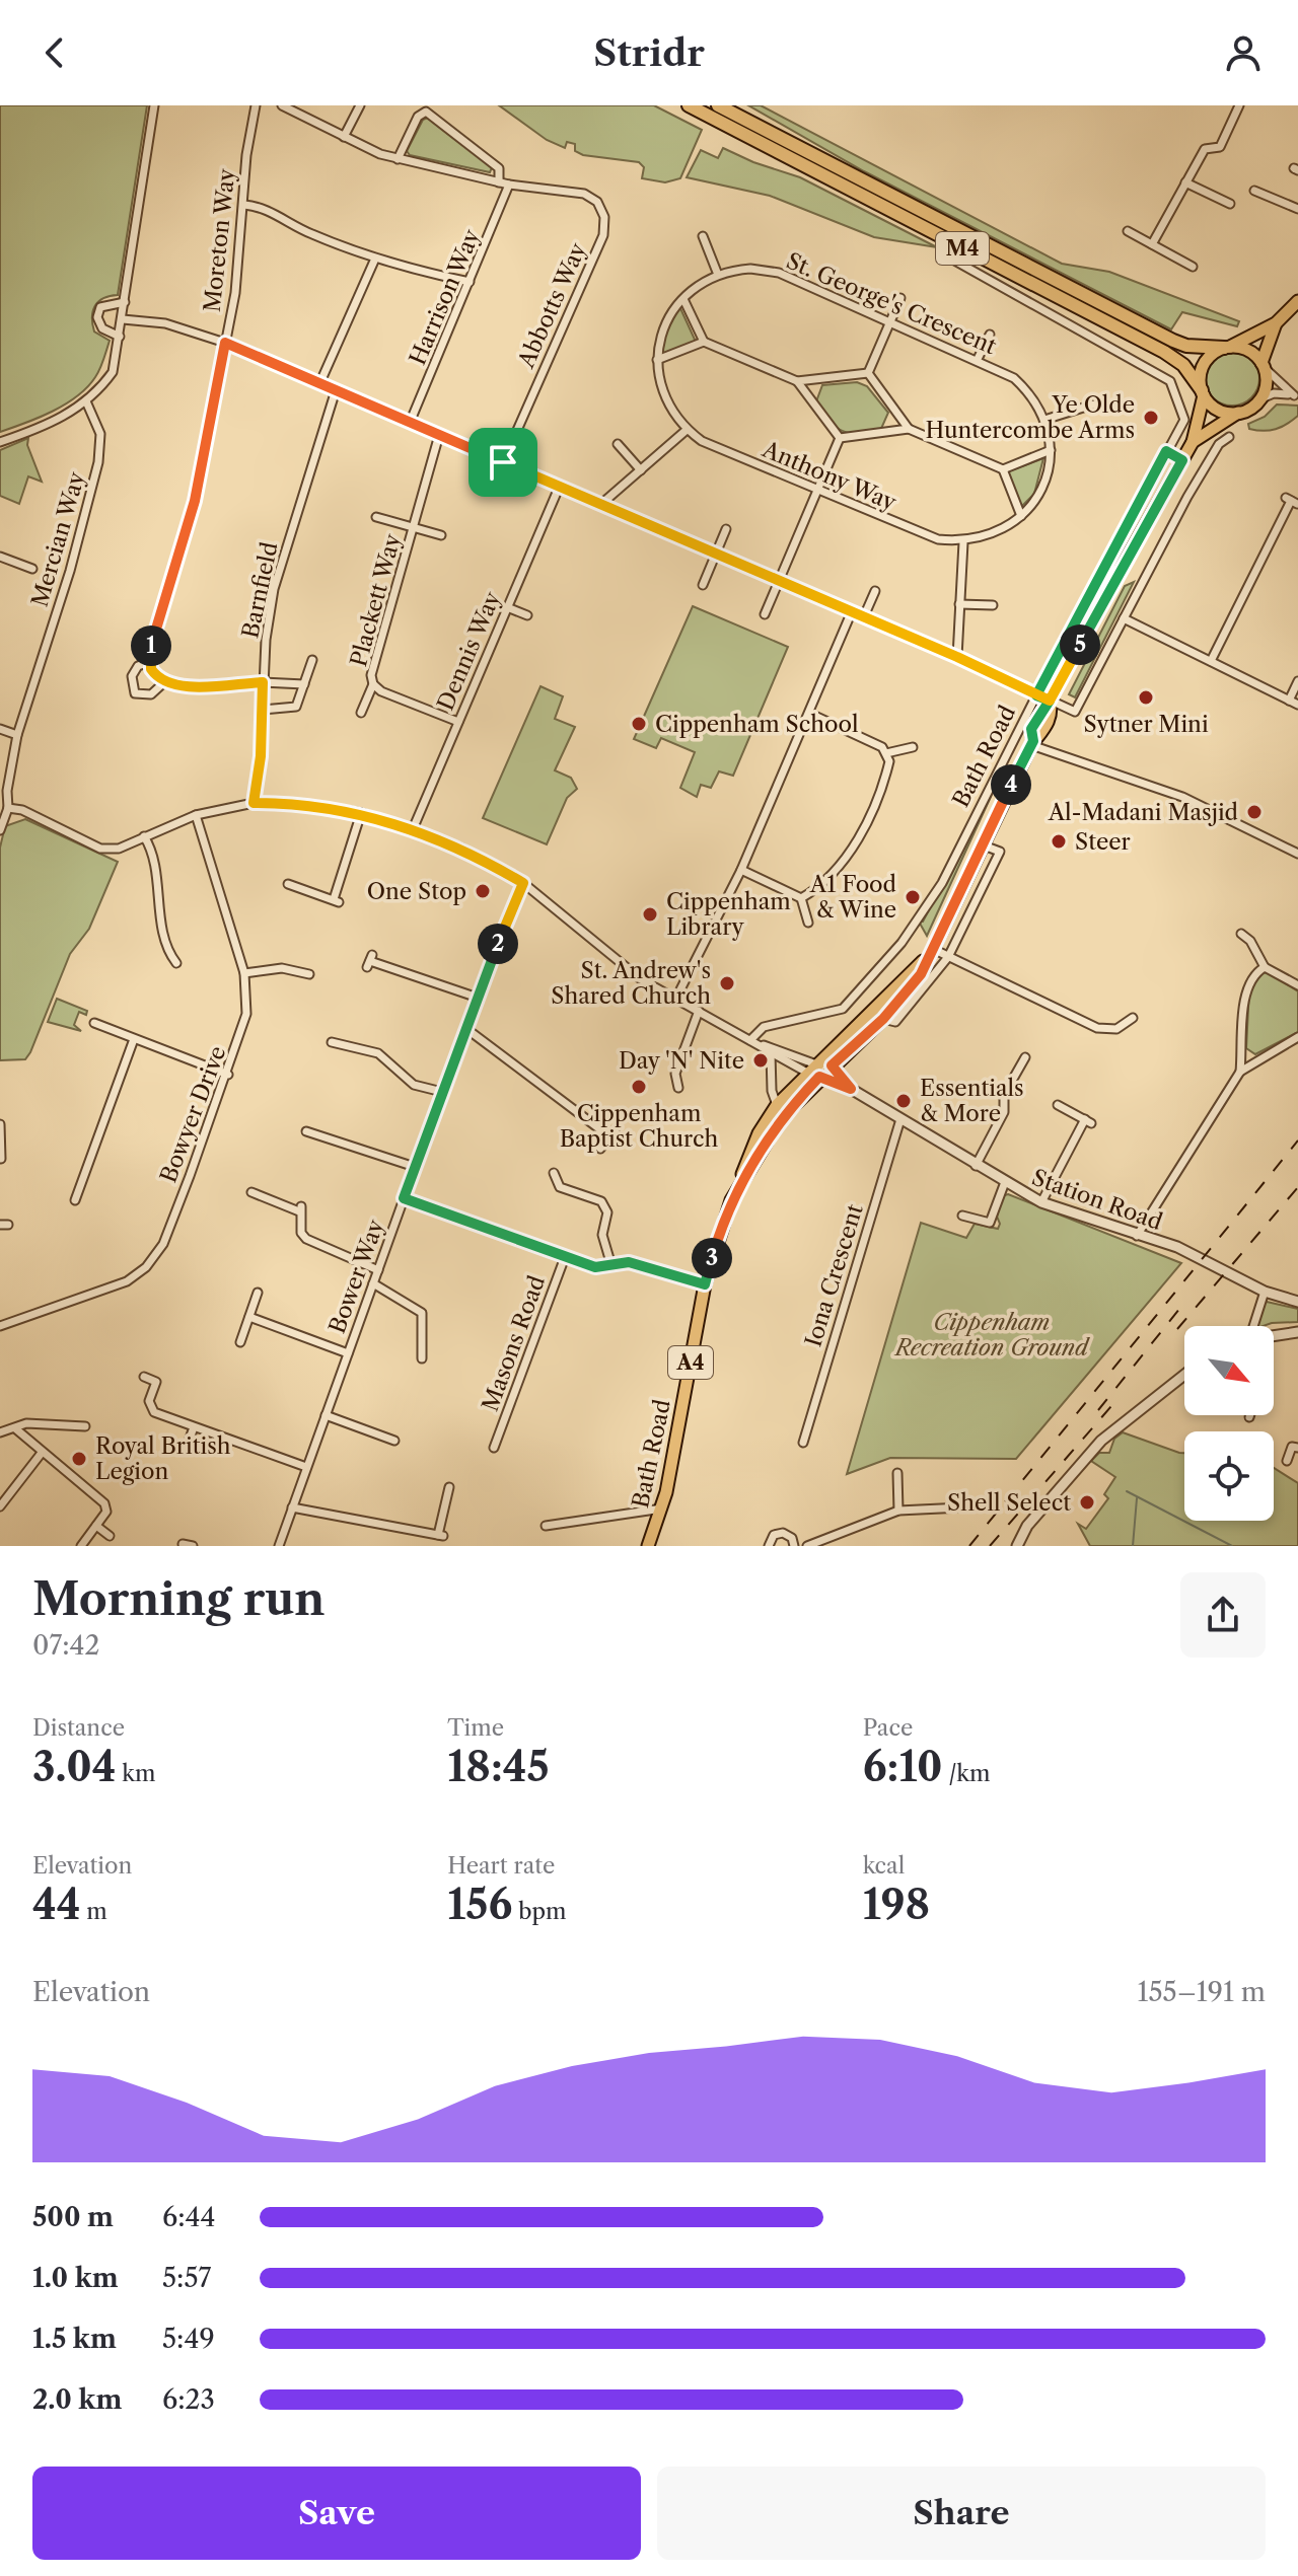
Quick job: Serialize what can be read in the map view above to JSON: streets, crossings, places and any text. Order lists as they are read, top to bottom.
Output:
{
  "streets": {
    "highway": ["M4"],
    "main road": ["Bath Road", "A4"],
    "street": [
      "Moreton Way",
      "Harrison Way",
      "St. George's Crescent",
      "Abbotts Way",
      "Anthony Way",
      "Mercian Way",
      "Barnfield",
      "Plackett Way",
      "Dennis Way",
      "Bowyer Drive",
      "Station Road",
      "Iona Crescent",
      "Bower Way",
      "Masons Road"
    ]
  },
  "crossings": [
    ["Moreton Way", "Barnfield"],
    ["M4", "Bath Road"],
    ["Harrison Way", "Abbotts Way"],
    ["St. George's Crescent", "Anthony Way"],
    ["Plackett Way", "Dennis Way"],
    ["Bath Road", "Station Road"],
    ["Station Road", "Iona Crescent"]
  ],
  "parks": ["Cippenham Recreation Ground"],
  "places": [
    "Ye Olde Huntercombe Arms",
    "Sytner Mini",
    "Cippenham School",
    "Al-Madani Masjid",
    "Steer",
    "One Stop",
    "A1 Food & Wine",
    "Cippenham Library",
    "St. Andrew's Shared Church",
    "Day 'N' Nite",
    "Cippenham Baptist Church",
    "Essentials & More",
    "Royal British Legion",
    "Shell Select"
  ],
  "north": "bottom right",
  "page": {
    "header": "Stridr",
    "pins": [
      "5",
      "1",
      "4",
      "2",
      "3"
    ],
    "heading": ["Morning run", "07:42"],
    "stats": [
      ["Distance", "3.04 km"],
      ["Time", "18:45"],
      ["Pace", "6:10 /km"],
      ["Elevation", "44 m"],
      ["Heart rate", "156 bpm"],
      ["kcal", "198"]
    ],
    "chart": ["Elevation", "155–191 m"],
    "list": [
      {
        "name": "500 m",
        "note": "6:44"
      },
      {
        "name": "1.0 km",
        "note": "5:57"
      },
      {
        "name": "1.5 km",
        "note": "5:49"
      },
      {
        "name": "2.0 km",
        "note": "6:23"
      }
    ],
    "buttons": ["Save", "Share"]
  }
}
